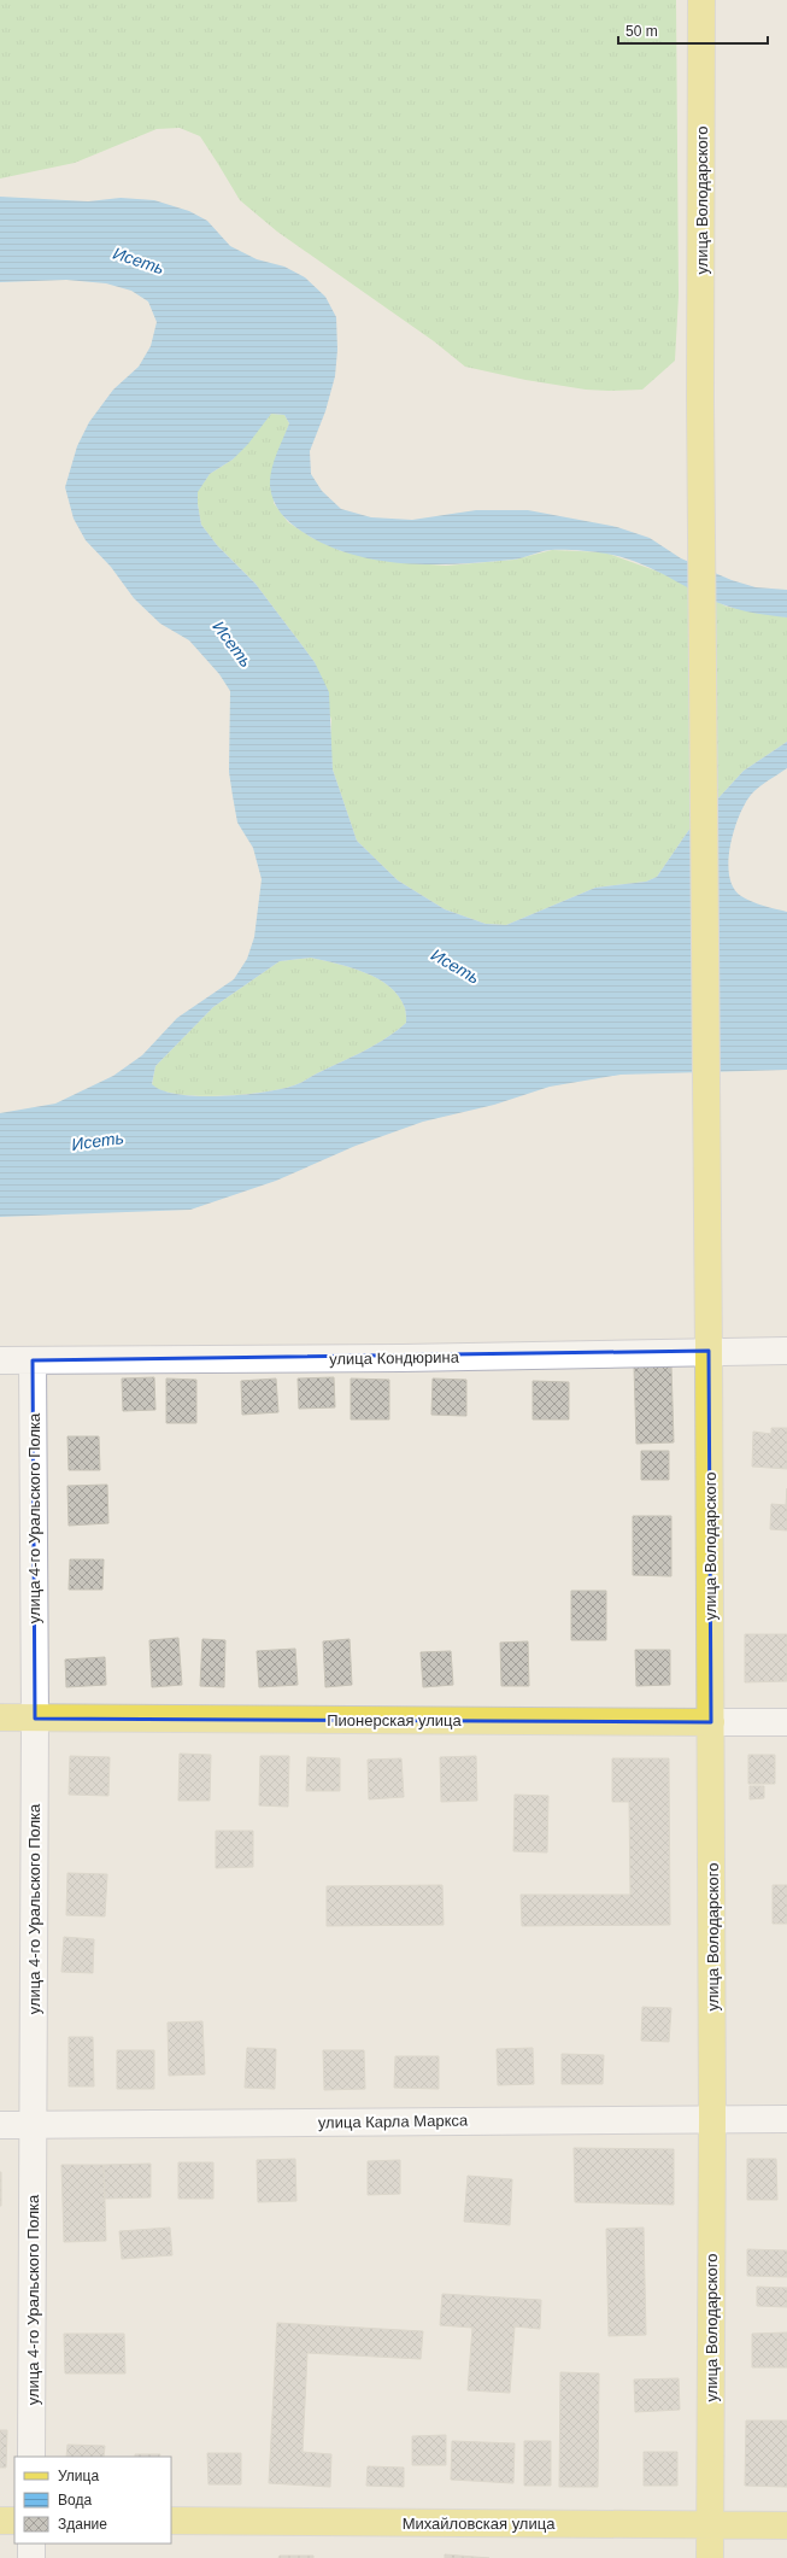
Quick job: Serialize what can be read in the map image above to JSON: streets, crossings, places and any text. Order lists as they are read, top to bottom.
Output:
{
  "streets": {
    "main road": ["улица Володарского", "Пионерская улица", "Михайловская улица"],
    "street": ["улица Кондюрина", "улица 4-го Уральского Полка", "улица Карла Маркса"]
  },
  "crossings": [
    ["улица Володарского", "улица Кондюрина"],
    ["улица Володарского", "Пионерская улица"],
    ["улица Володарского", "улица Карла Маркса"],
    ["улица Володарского", "Михайловская улица"],
    ["улица Кондюрина", "улица 4-го Уральского Полка"],
    ["улица 4-го Уральского Полка", "Пионерская улица"],
    ["улица 4-го Уральского Полка", "улица Карла Маркса"]
  ],
  "water": ["Исеть"],
  "legend": ["Улица", "Вода", "Здание"],
  "scale_bar": "50 m"
}
